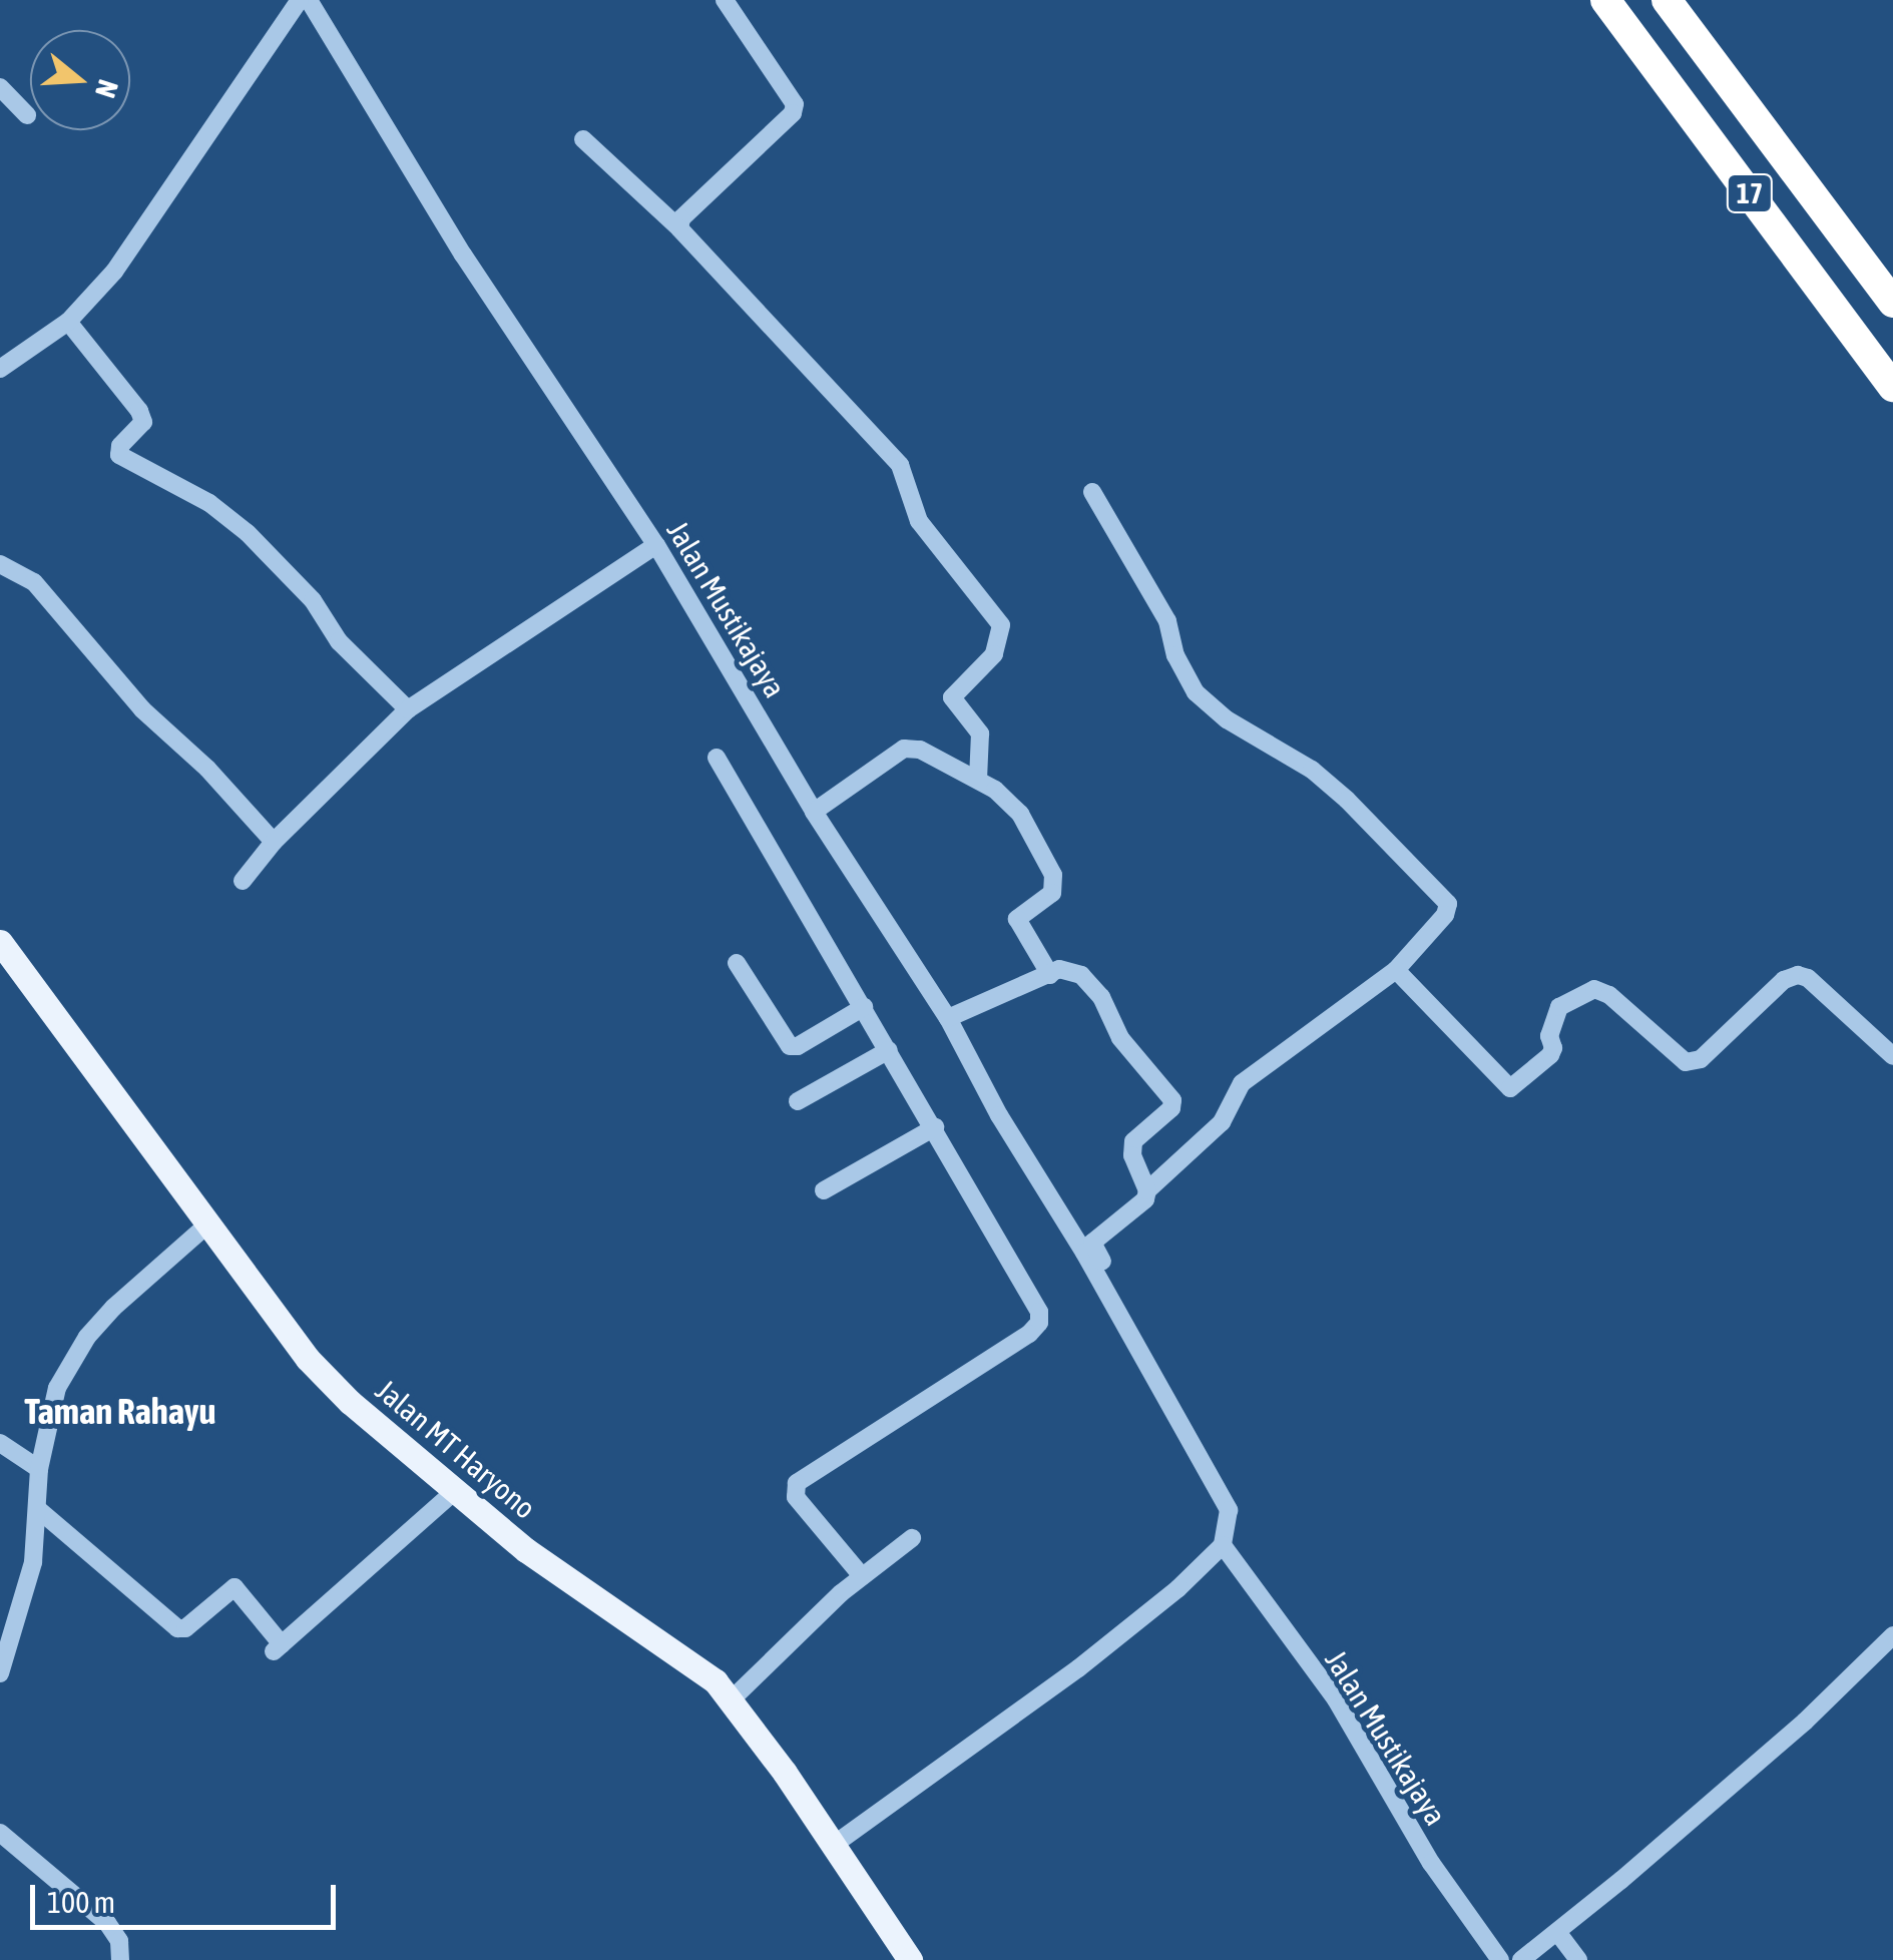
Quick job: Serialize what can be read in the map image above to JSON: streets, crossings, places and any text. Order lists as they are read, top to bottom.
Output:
{
  "streets": {
    "highway": ["17"],
    "main road": ["Jalan MT Haryono"],
    "street": ["Jalan Mustikajaya"]
  },
  "districts": ["Taman Rahayu"],
  "scale_bar": "100 m",
  "north": "right"
}
